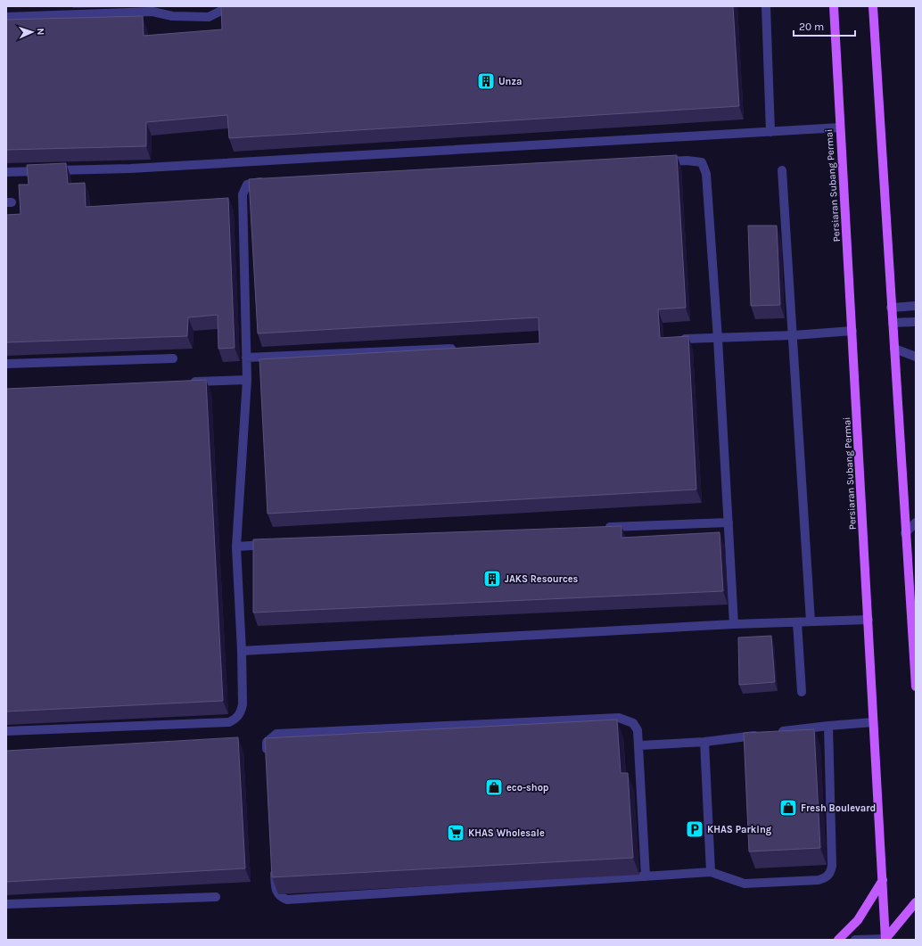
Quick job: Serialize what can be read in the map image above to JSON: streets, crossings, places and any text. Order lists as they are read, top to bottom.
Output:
{
  "streets": {
    "main road": ["Persiaran Subang Permai"]
  },
  "places": {
    "building": ["Unza", "JAKS Resources"],
    "shop": ["eco-shop", "Fresh Boulevard"],
    "parking": ["KHAS Parking"],
    "supermarket": ["KHAS Wholesale"]
  },
  "scale_bar": "20 m",
  "north": "right"
}
